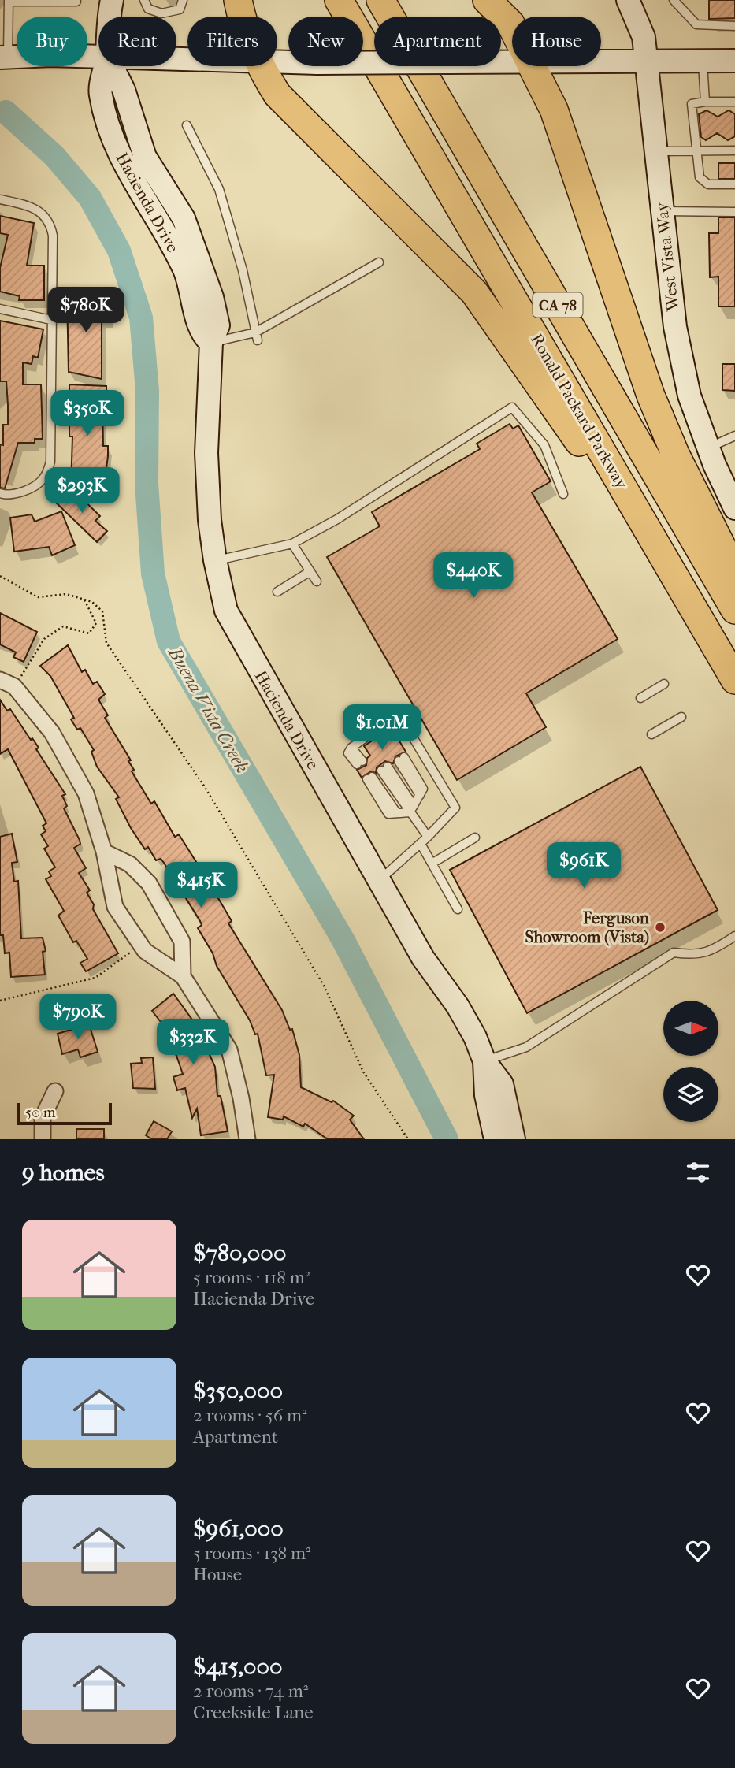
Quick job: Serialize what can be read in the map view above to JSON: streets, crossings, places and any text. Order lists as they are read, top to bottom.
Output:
{
  "streets": {
    "highway": ["CA 78", "Ronald Packard Parkway"],
    "main road": ["Hacienda Drive", "West Vista Way"]
  },
  "water": ["Buena Vista Creek"],
  "places": ["Ferguson Showroom (Vista)"],
  "scale_bar": "50 m",
  "north": "right",
  "page": {
    "chip": [
      "Buy",
      "Rent",
      "Filters",
      "New",
      "Apartment",
      "House"
    ],
    "price": [
      "$780K",
      "$350K",
      "$293K",
      "$440K",
      "$1.01M",
      "$961K",
      "$415K",
      "$790K",
      "$332K"
    ],
    "scale": "50 m",
    "heading": "9 homes",
    "list": [
      {
        "name": "$780,000",
        "note": "5 rooms · 118 m² · Hacienda Drive"
      },
      {
        "name": "$350,000",
        "note": "2 rooms · 56 m² · Apartment"
      },
      {
        "name": "$961,000",
        "note": "5 rooms · 138 m² · House"
      },
      {
        "name": "$415,000",
        "note": "2 rooms · 74 m² · Creekside Lane"
      }
    ]
  }
}
